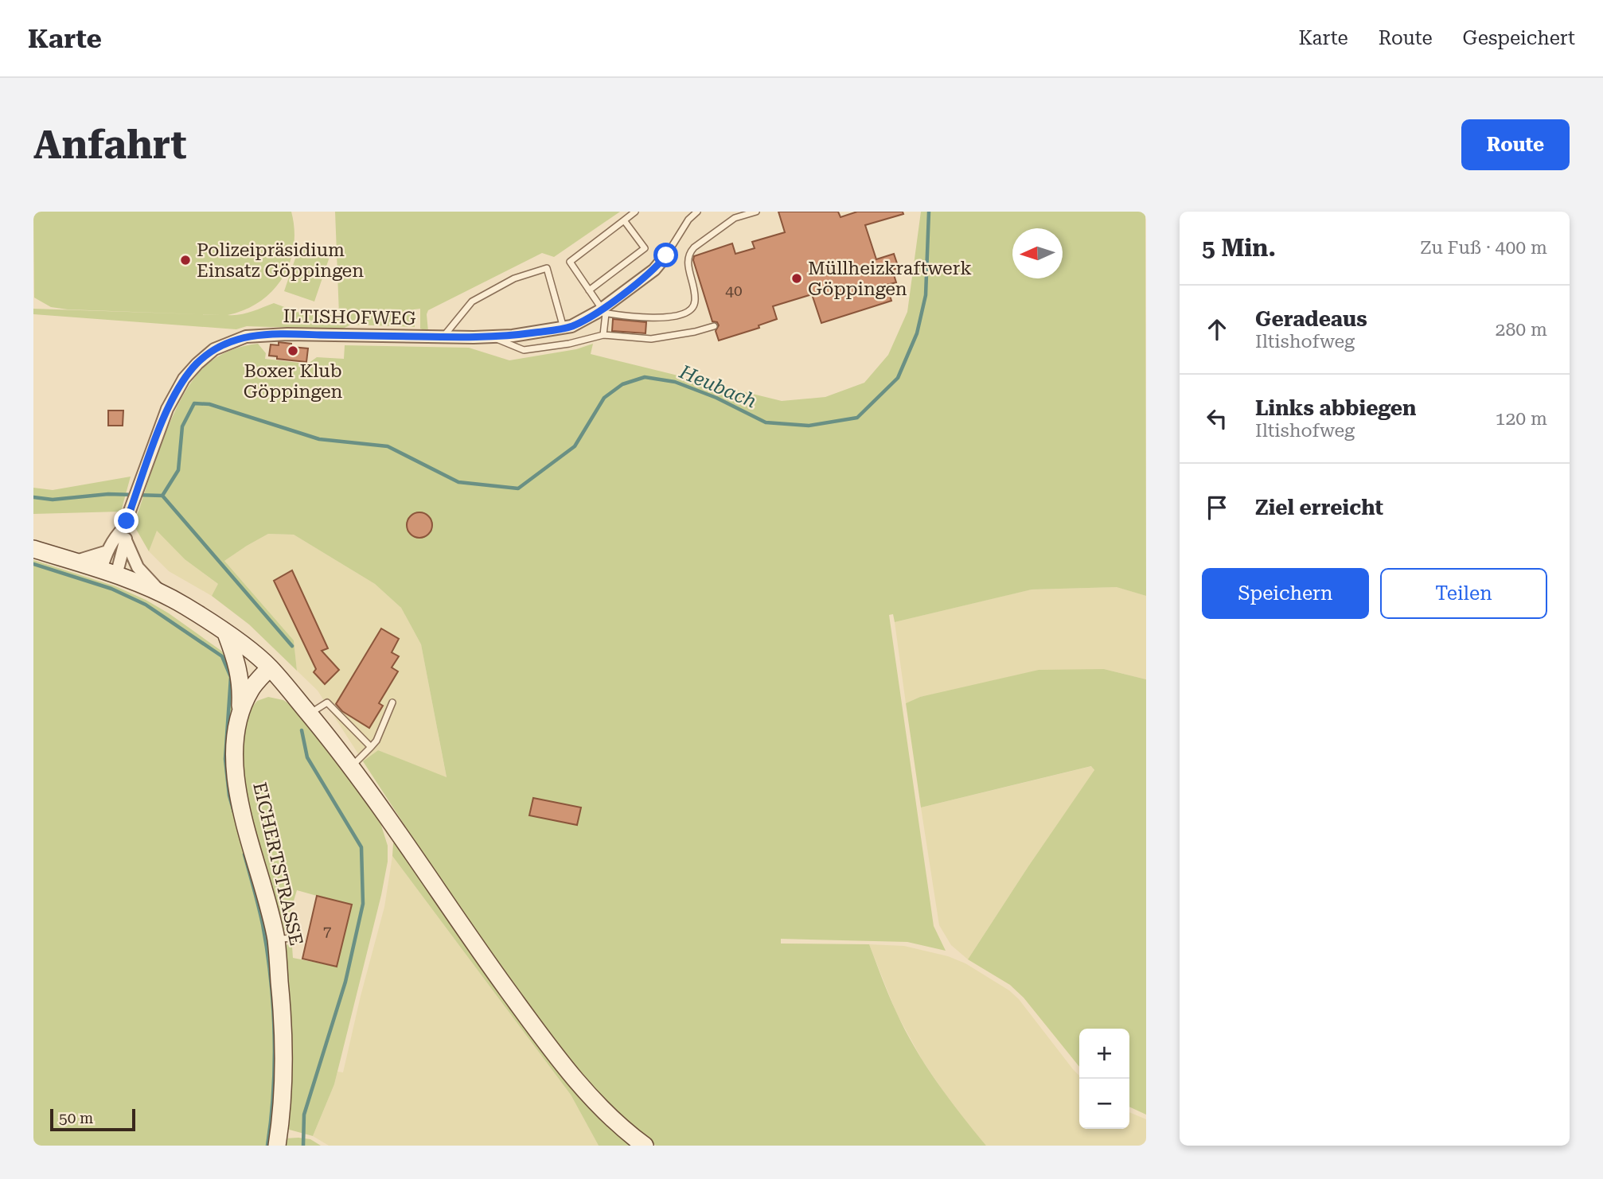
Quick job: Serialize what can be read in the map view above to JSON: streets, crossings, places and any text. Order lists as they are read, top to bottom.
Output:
{
  "streets": {
    "main road": ["EICHERTSTRASSE"],
    "street": ["ILTISHOFWEG"]
  },
  "water": ["Heubach"],
  "places": ["Polizeipräsidium Einsatz Göppingen", "Müllheizkraftwerk Göppingen", "Boxer Klub Göppingen"],
  "house_numbers": ["40", "7"],
  "scale_bar": "50 m",
  "north": "left",
  "page": {
    "header": "Karte",
    "nav": ["Karte", "Route", "Gespeichert"],
    "buttons": [
      "Route",
      ["Speichern", "Teilen"]
    ],
    "title": "Anfahrt",
    "heading": ["5 Min.", "Zu Fuß · 400 m"],
    "list": [
      ["Geradeaus", "Iltishofweg", "280 m"],
      ["Links abbiegen", "Iltishofweg", "120 m"],
      "Ziel erreicht"
    ],
    "map_buttons": ["+", "−"],
    "scale": "50 m"
  }
}
